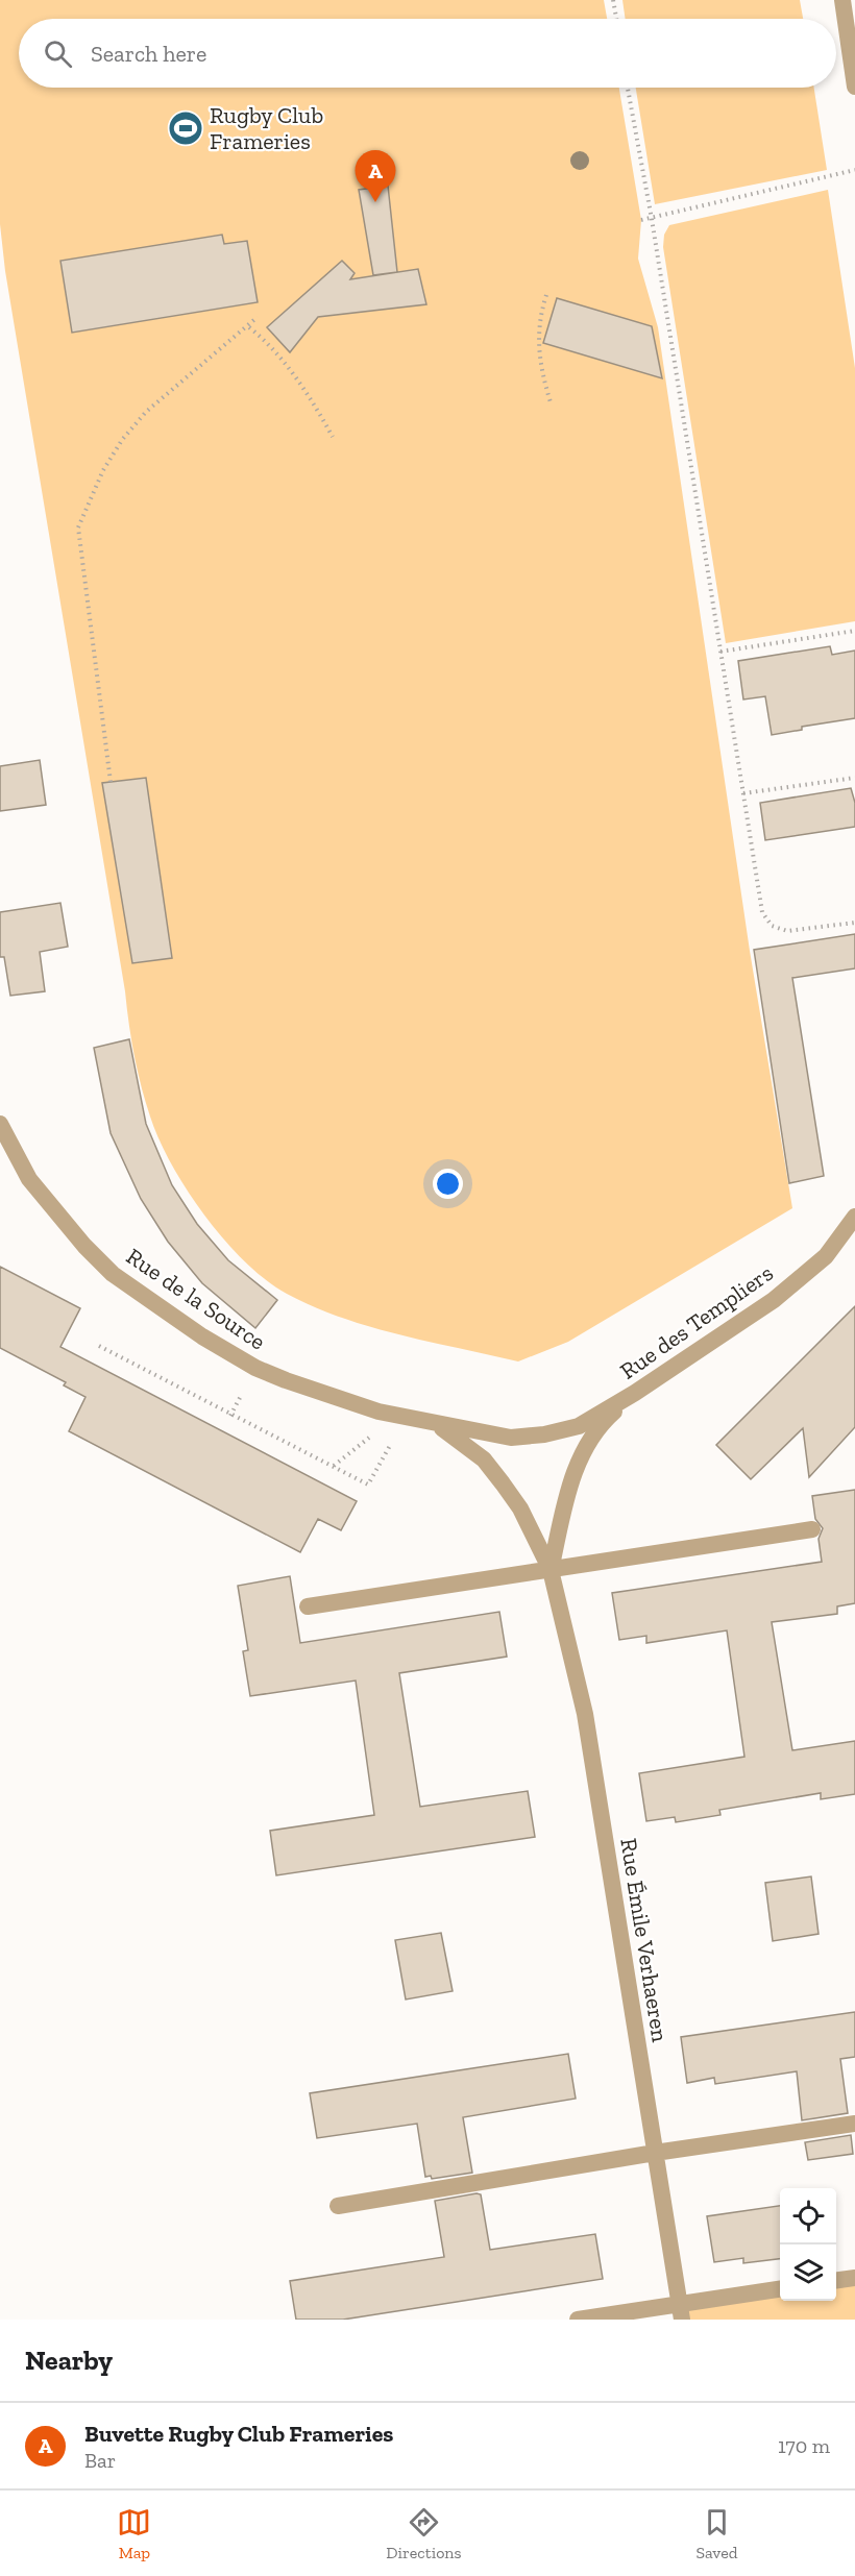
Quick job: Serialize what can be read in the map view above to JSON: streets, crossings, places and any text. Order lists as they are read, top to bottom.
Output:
{
  "streets": {
    "street": ["Rue de la Source", "Rue des Templiers", "Rue Émile Verhaeren"]
  },
  "crossings": [
    ["Rue de la Source", "Rue des Templiers"],
    ["Rue de la Source", "Rue Émile Verhaeren"],
    ["Rue des Templiers", "Rue Émile Verhaeren"]
  ],
  "places": {
    "sports": ["Rugby Club Frameries"]
  },
  "page": {
    "search": "Search here",
    "pins": "A",
    "heading": "Nearby",
    "list": [
      {
        "mark": "A",
        "name": "Buvette Rugby Club Frameries",
        "note": "Bar",
        "value": "170 m"
      }
    ],
    "nav": ["Map", "Directions", "Saved"]
  }
}
